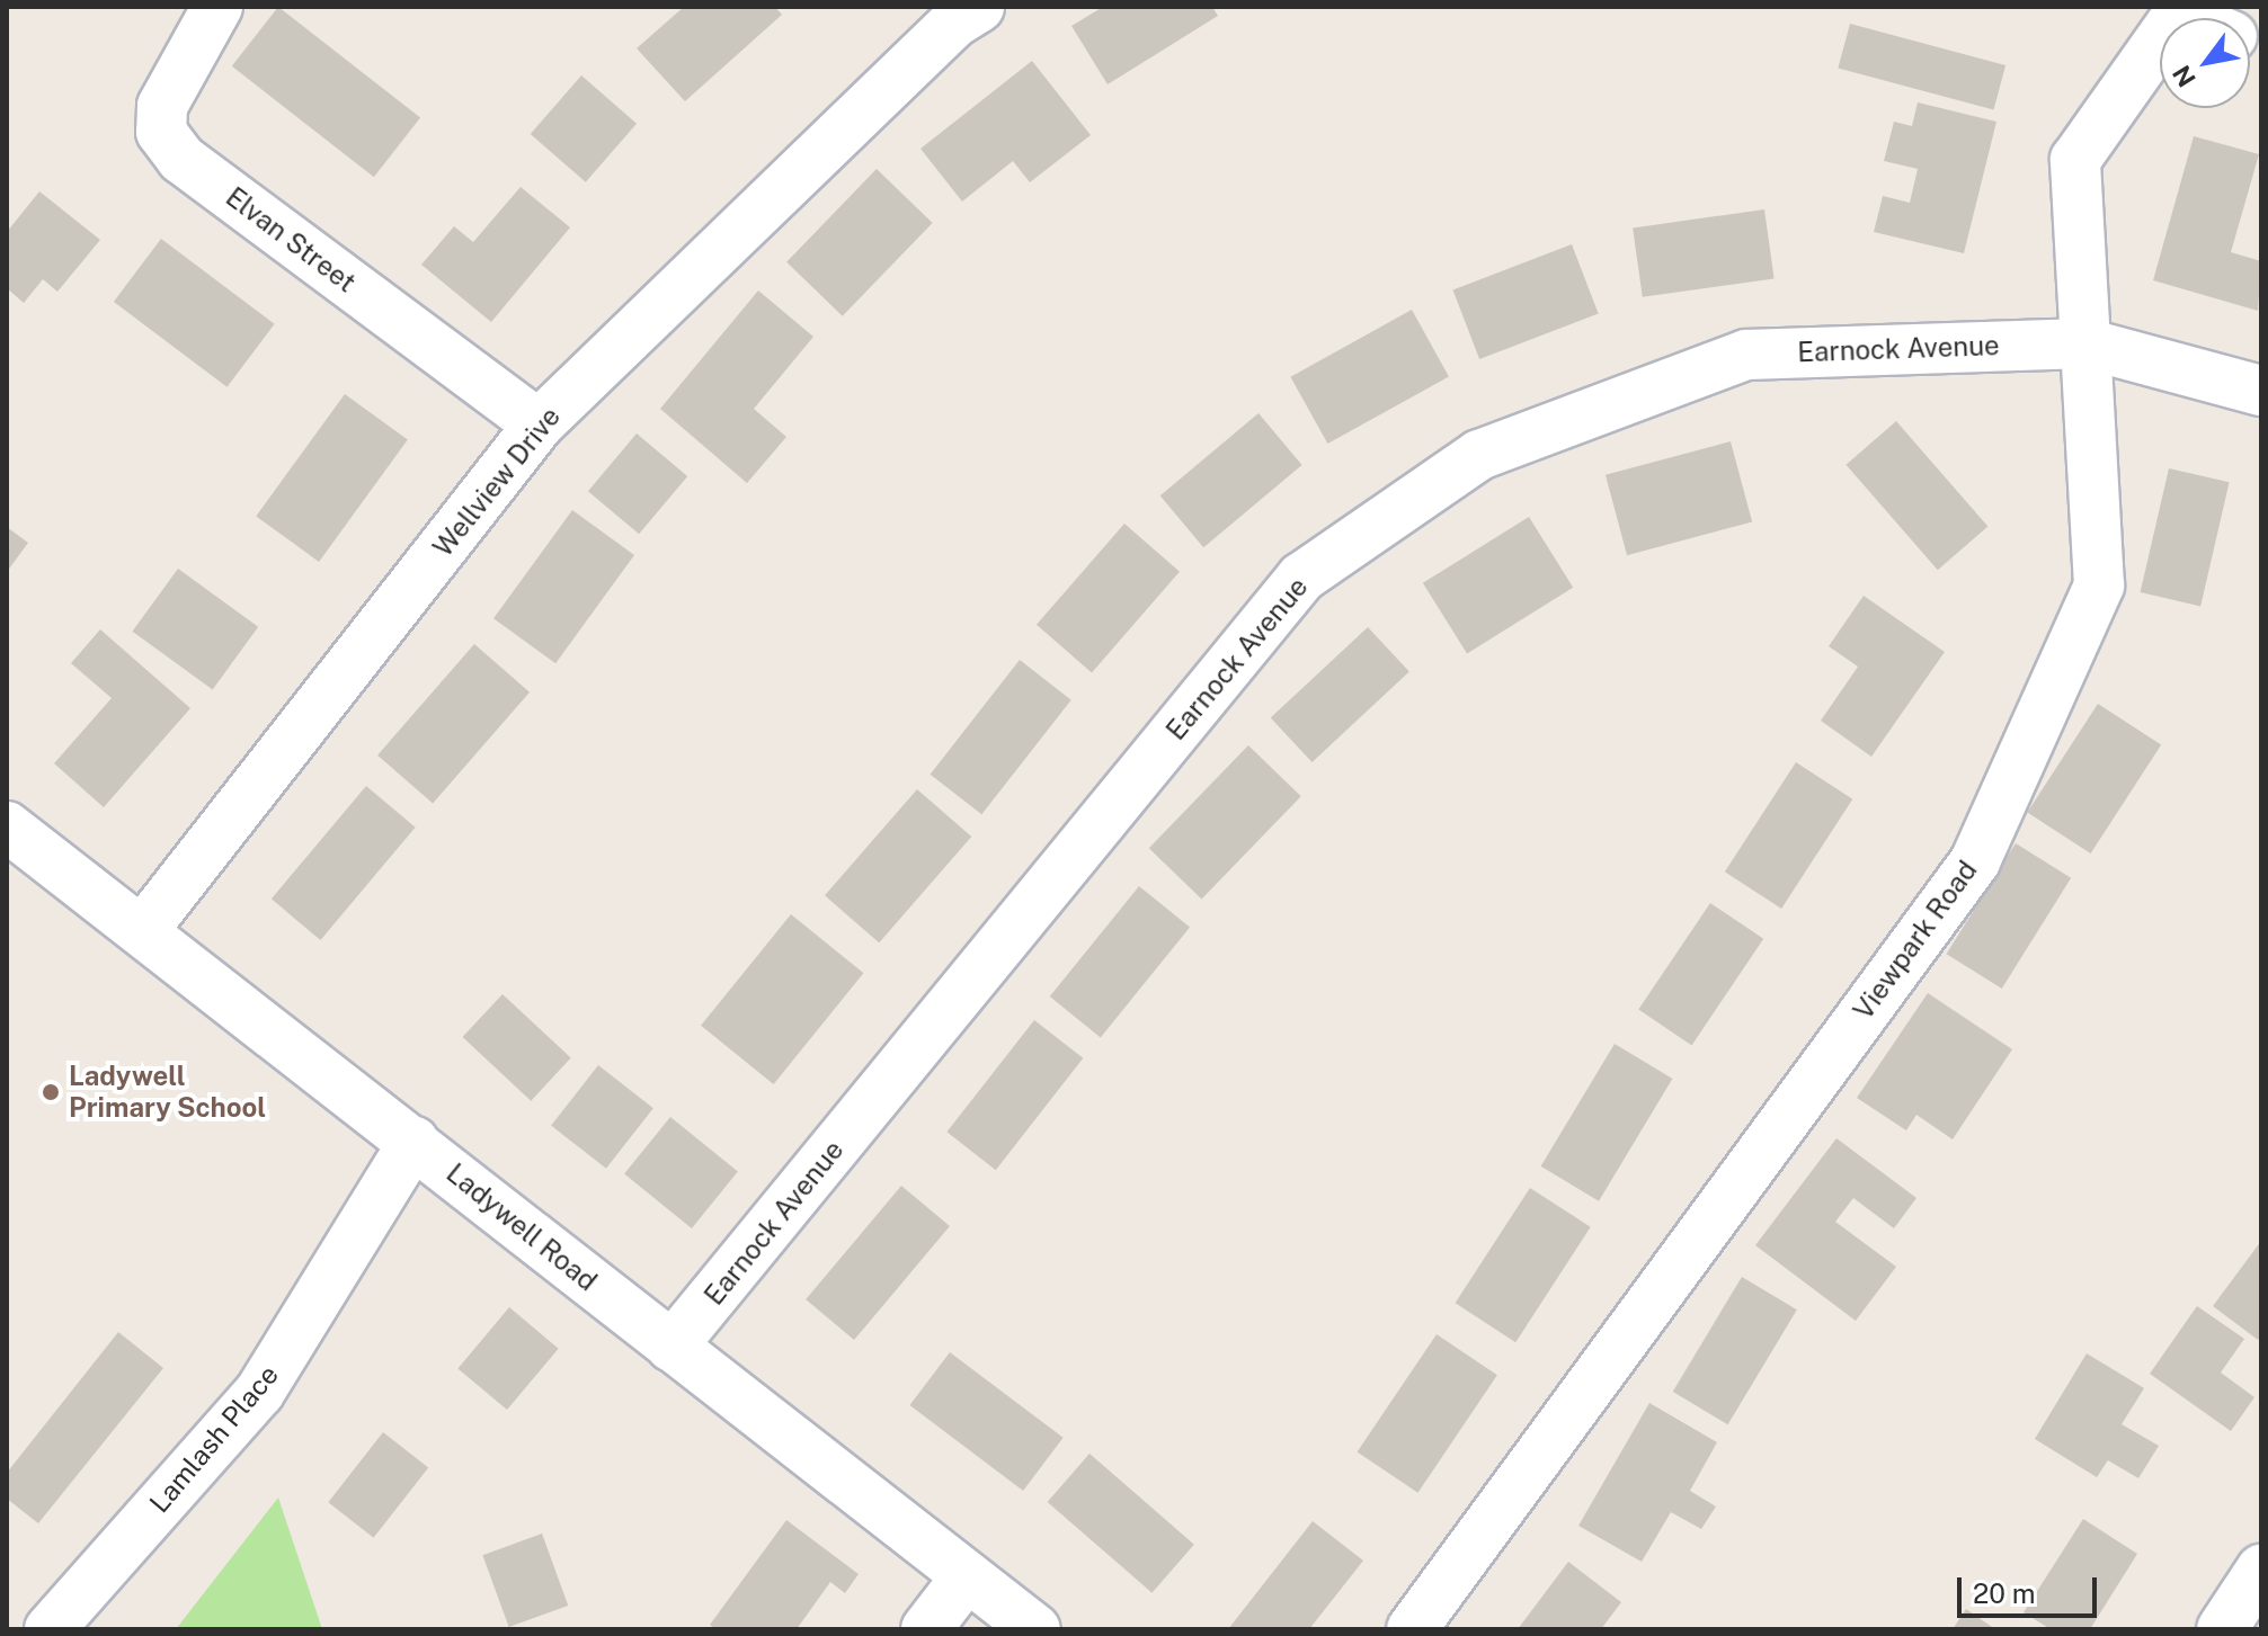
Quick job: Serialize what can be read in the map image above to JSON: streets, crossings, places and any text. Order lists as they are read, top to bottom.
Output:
{
  "streets": {
    "street": [
      "Elvan Street",
      "Earnock Avenue",
      "Wellview Drive",
      "Viewpark Road",
      "Ladywell Road",
      "Lamlash Place"
    ]
  },
  "crossings": [
    ["Elvan Street", "Wellview Drive"],
    ["Earnock Avenue", "Viewpark Road"],
    ["Earnock Avenue", "Ladywell Road"],
    ["Wellview Drive", "Ladywell Road"],
    ["Ladywell Road", "Lamlash Place"]
  ],
  "places": ["Ladywell Primary School"],
  "scale_bar": "20 m",
  "north": "bottom left"
}
